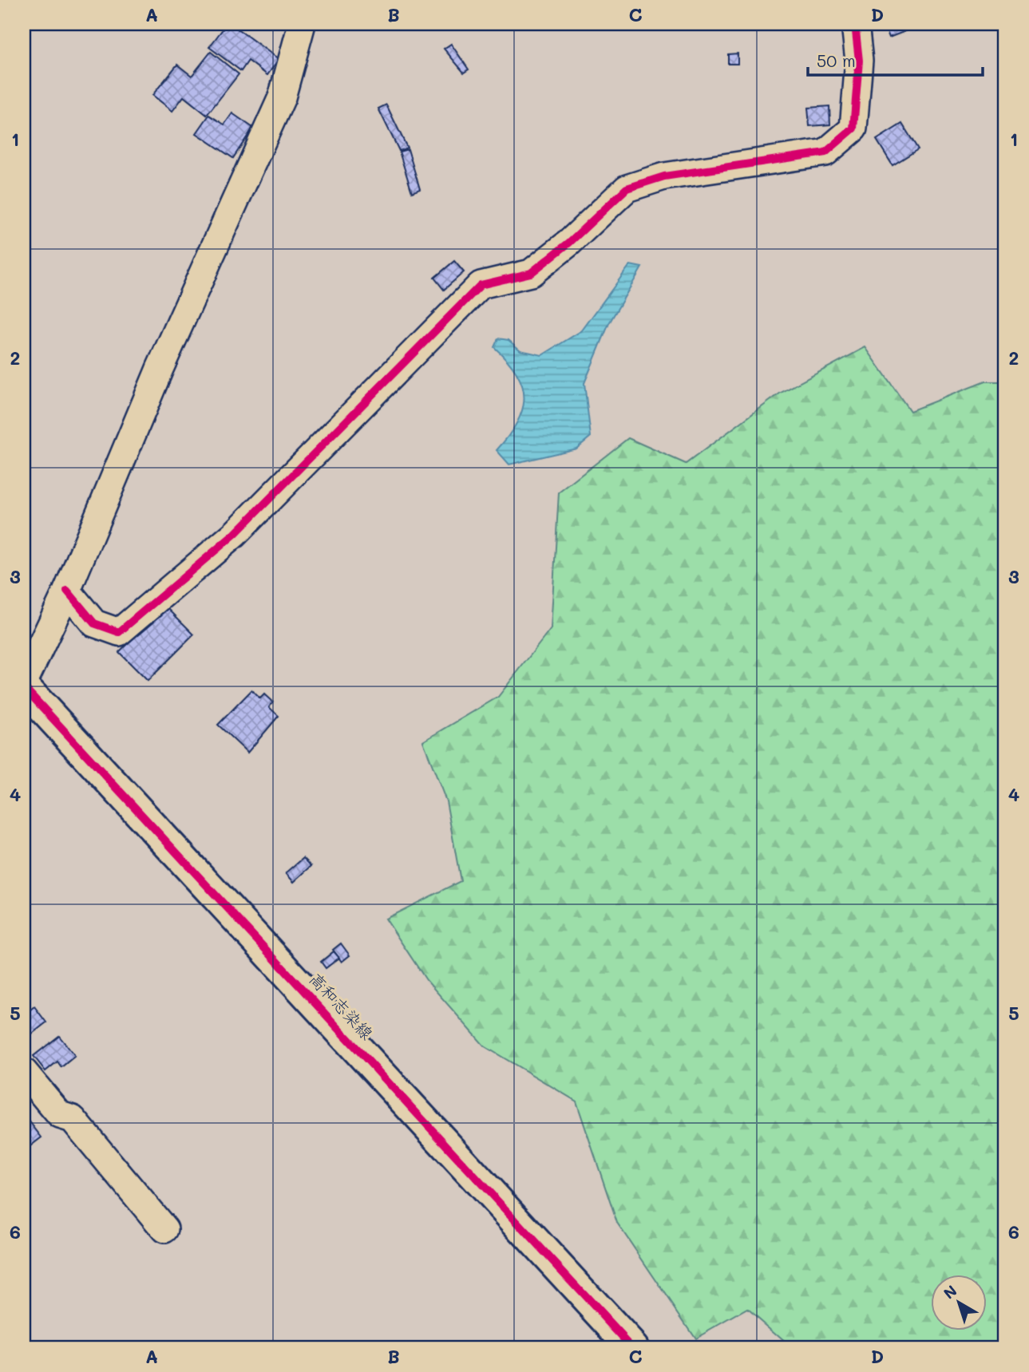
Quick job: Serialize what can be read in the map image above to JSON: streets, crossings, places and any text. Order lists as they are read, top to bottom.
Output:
{
  "streets": {
    "street": ["高和志染線"]
  },
  "scale_bar": "50 m",
  "north": "top left",
  "grid": {
    "columns": [
      "A",
      "B",
      "C",
      "D"
    ],
    "rows": [
      "1",
      "2",
      "3",
      "4",
      "5",
      "6"
    ]
  }
}
